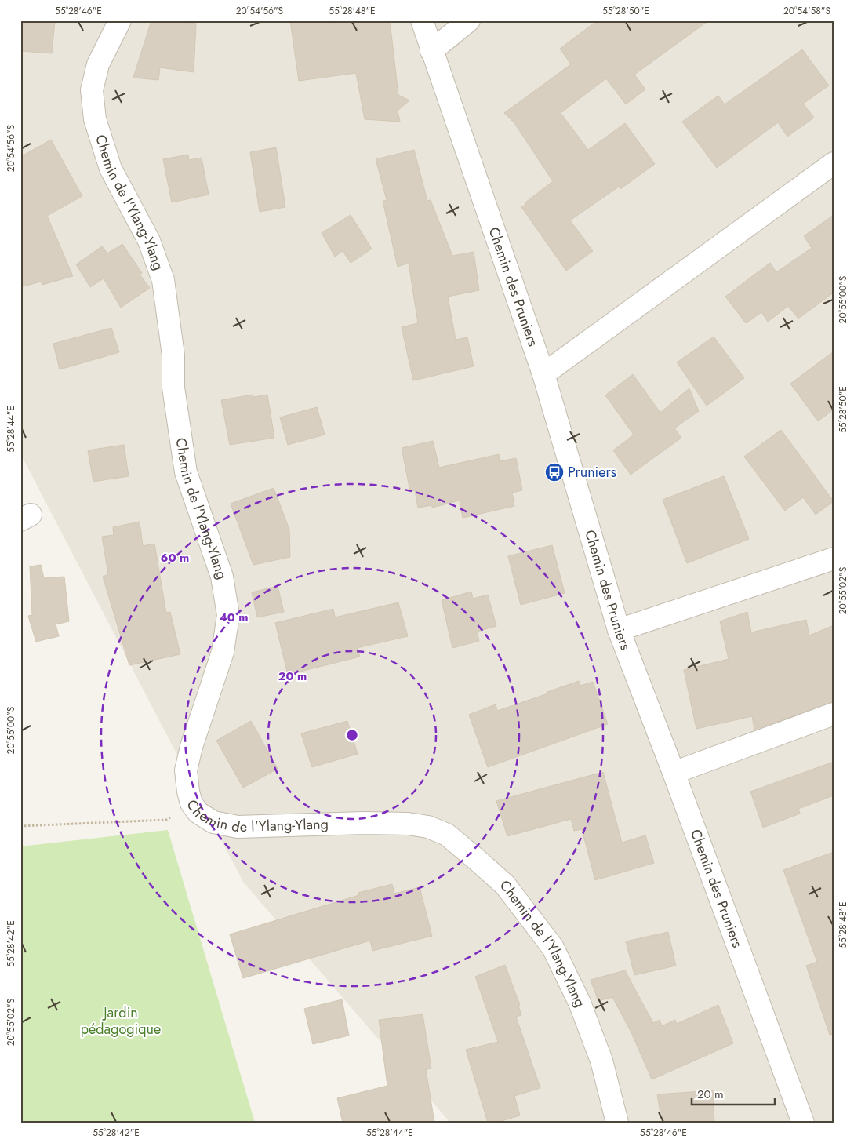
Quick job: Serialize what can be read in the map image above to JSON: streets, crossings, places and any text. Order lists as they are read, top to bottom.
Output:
{
  "streets": {
    "street": ["Chemin de l'Ylang-Ylang", "Chemin des Pruniers"]
  },
  "parks": ["Jardin pédagogique"],
  "places": {
    "bus stop": ["Pruniers"]
  },
  "scale_bar": "20 m",
  "coordinates": [
    "55°28'46\"E",
    "20°54'56\"S",
    "55°28'48\"E",
    "55°28'50\"E",
    "20°54'58\"S",
    "20°55'00\"S",
    "55°28'44\"E",
    "20°55'02\"S",
    "55°28'42\"E"
  ],
  "rings": ["60 m", "40 m", "20 m"]
}
